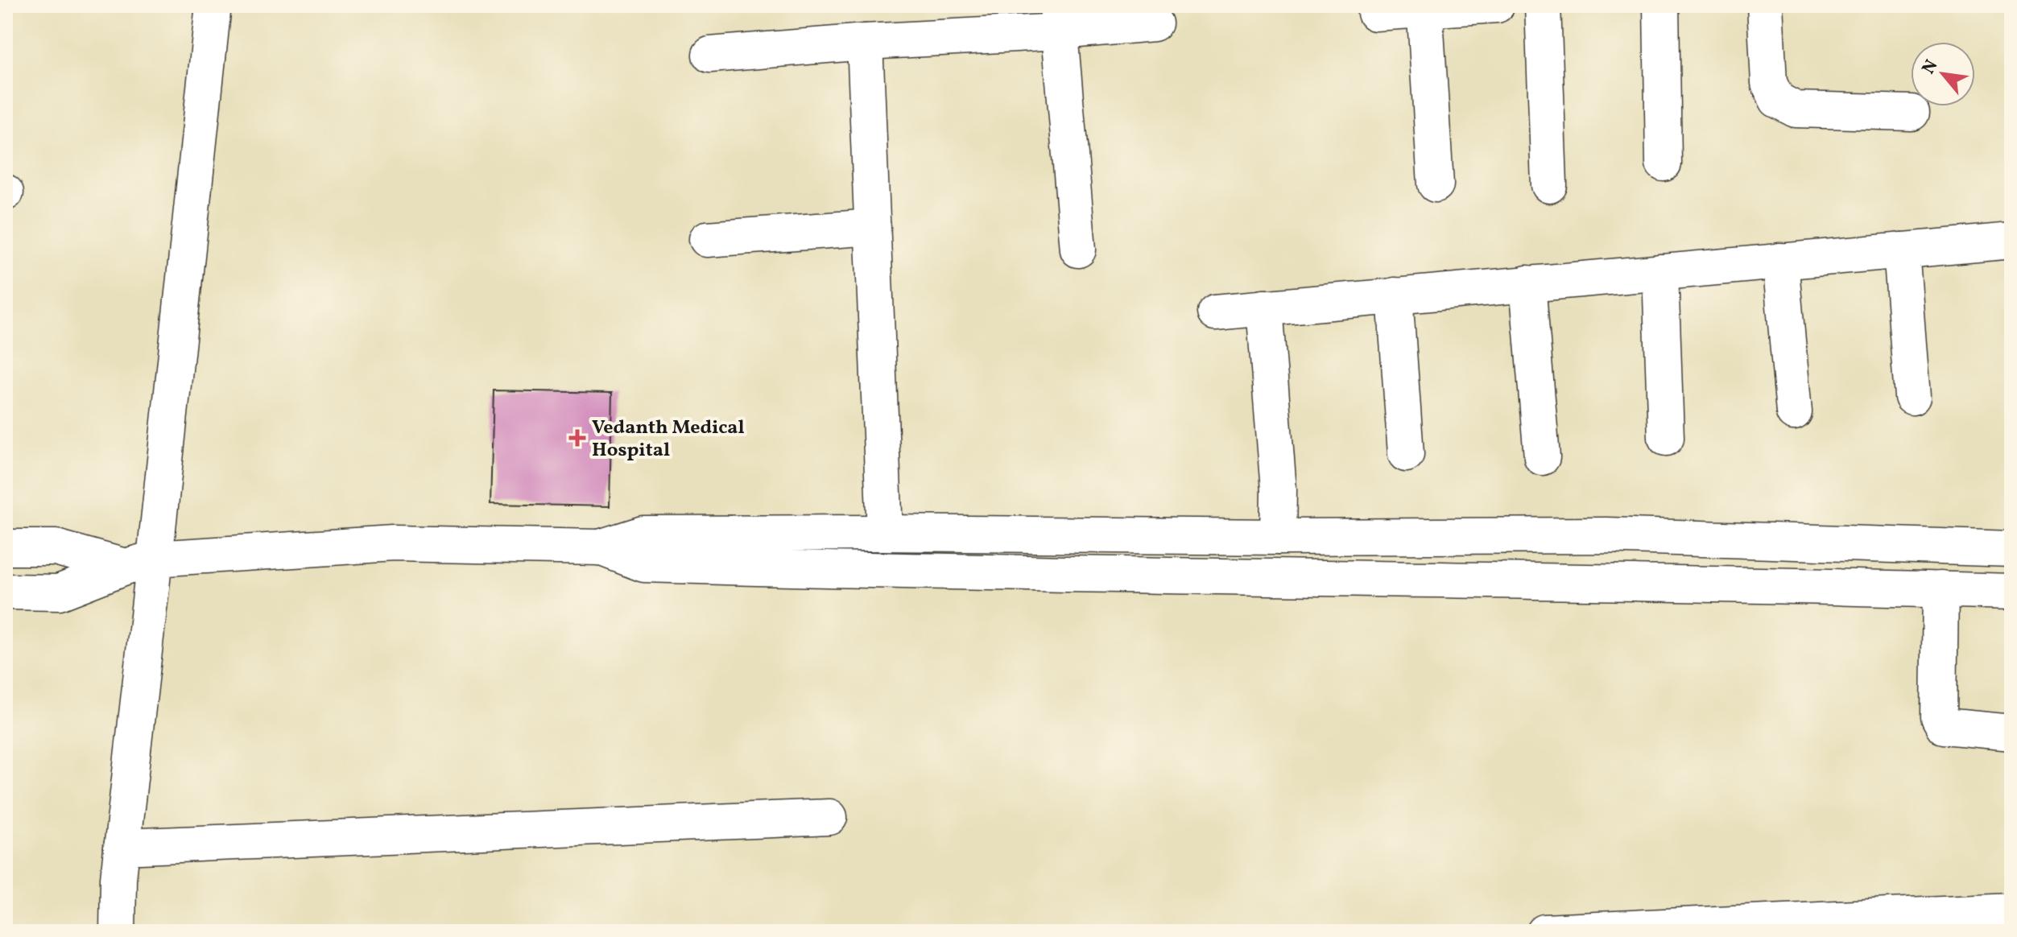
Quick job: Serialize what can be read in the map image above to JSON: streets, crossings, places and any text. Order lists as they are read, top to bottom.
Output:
{
  "places": {
    "health": ["Vedanth Medical Hospital"]
  },
  "north": "top left"
}
